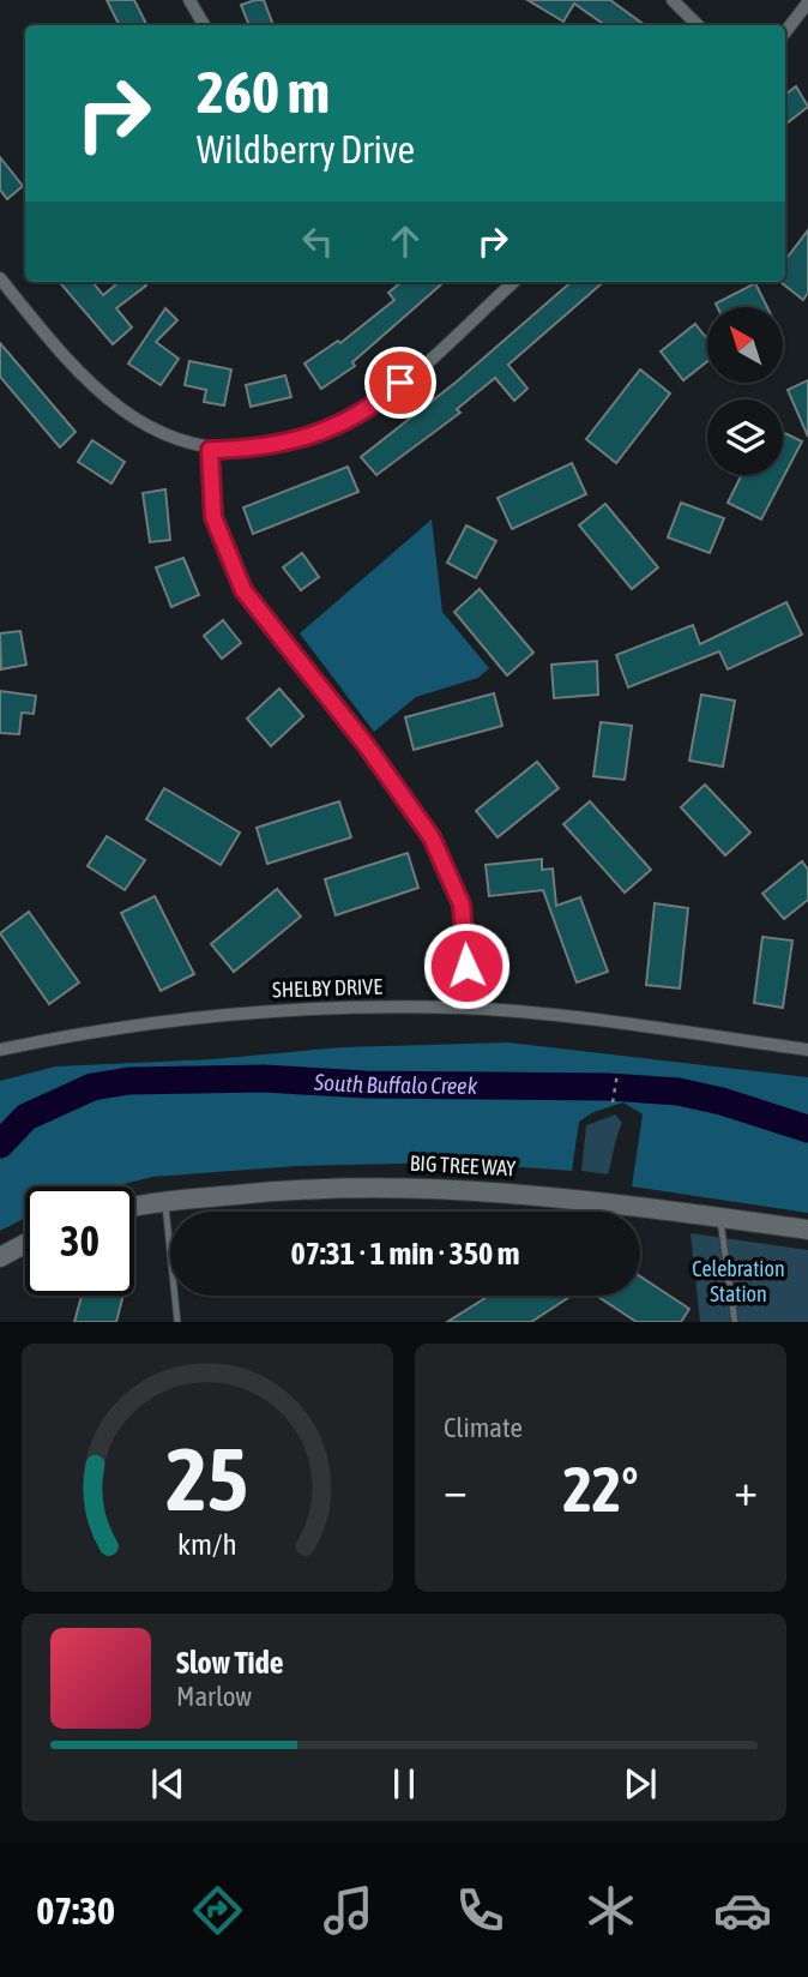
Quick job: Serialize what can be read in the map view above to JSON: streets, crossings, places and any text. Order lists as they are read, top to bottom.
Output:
{
  "streets": {
    "main road": ["BIG TREE WAY"],
    "street": ["SHELBY DRIVE"]
  },
  "water": ["South Buffalo Creek"],
  "parks": ["Celebration Station"],
  "north": "top left",
  "page": {
    "turn": ["260 m", "Wildberry Drive"],
    "limit": "30",
    "trip": "07:31 · 1 min · 350 m",
    "tile": "Climate",
    "heat": ["−", "22°", "+"],
    "song": ["Slow Tide", "Marlow"],
    "tabs": "07:30",
    "gauge": ["25", "km/h"]
  }
}
